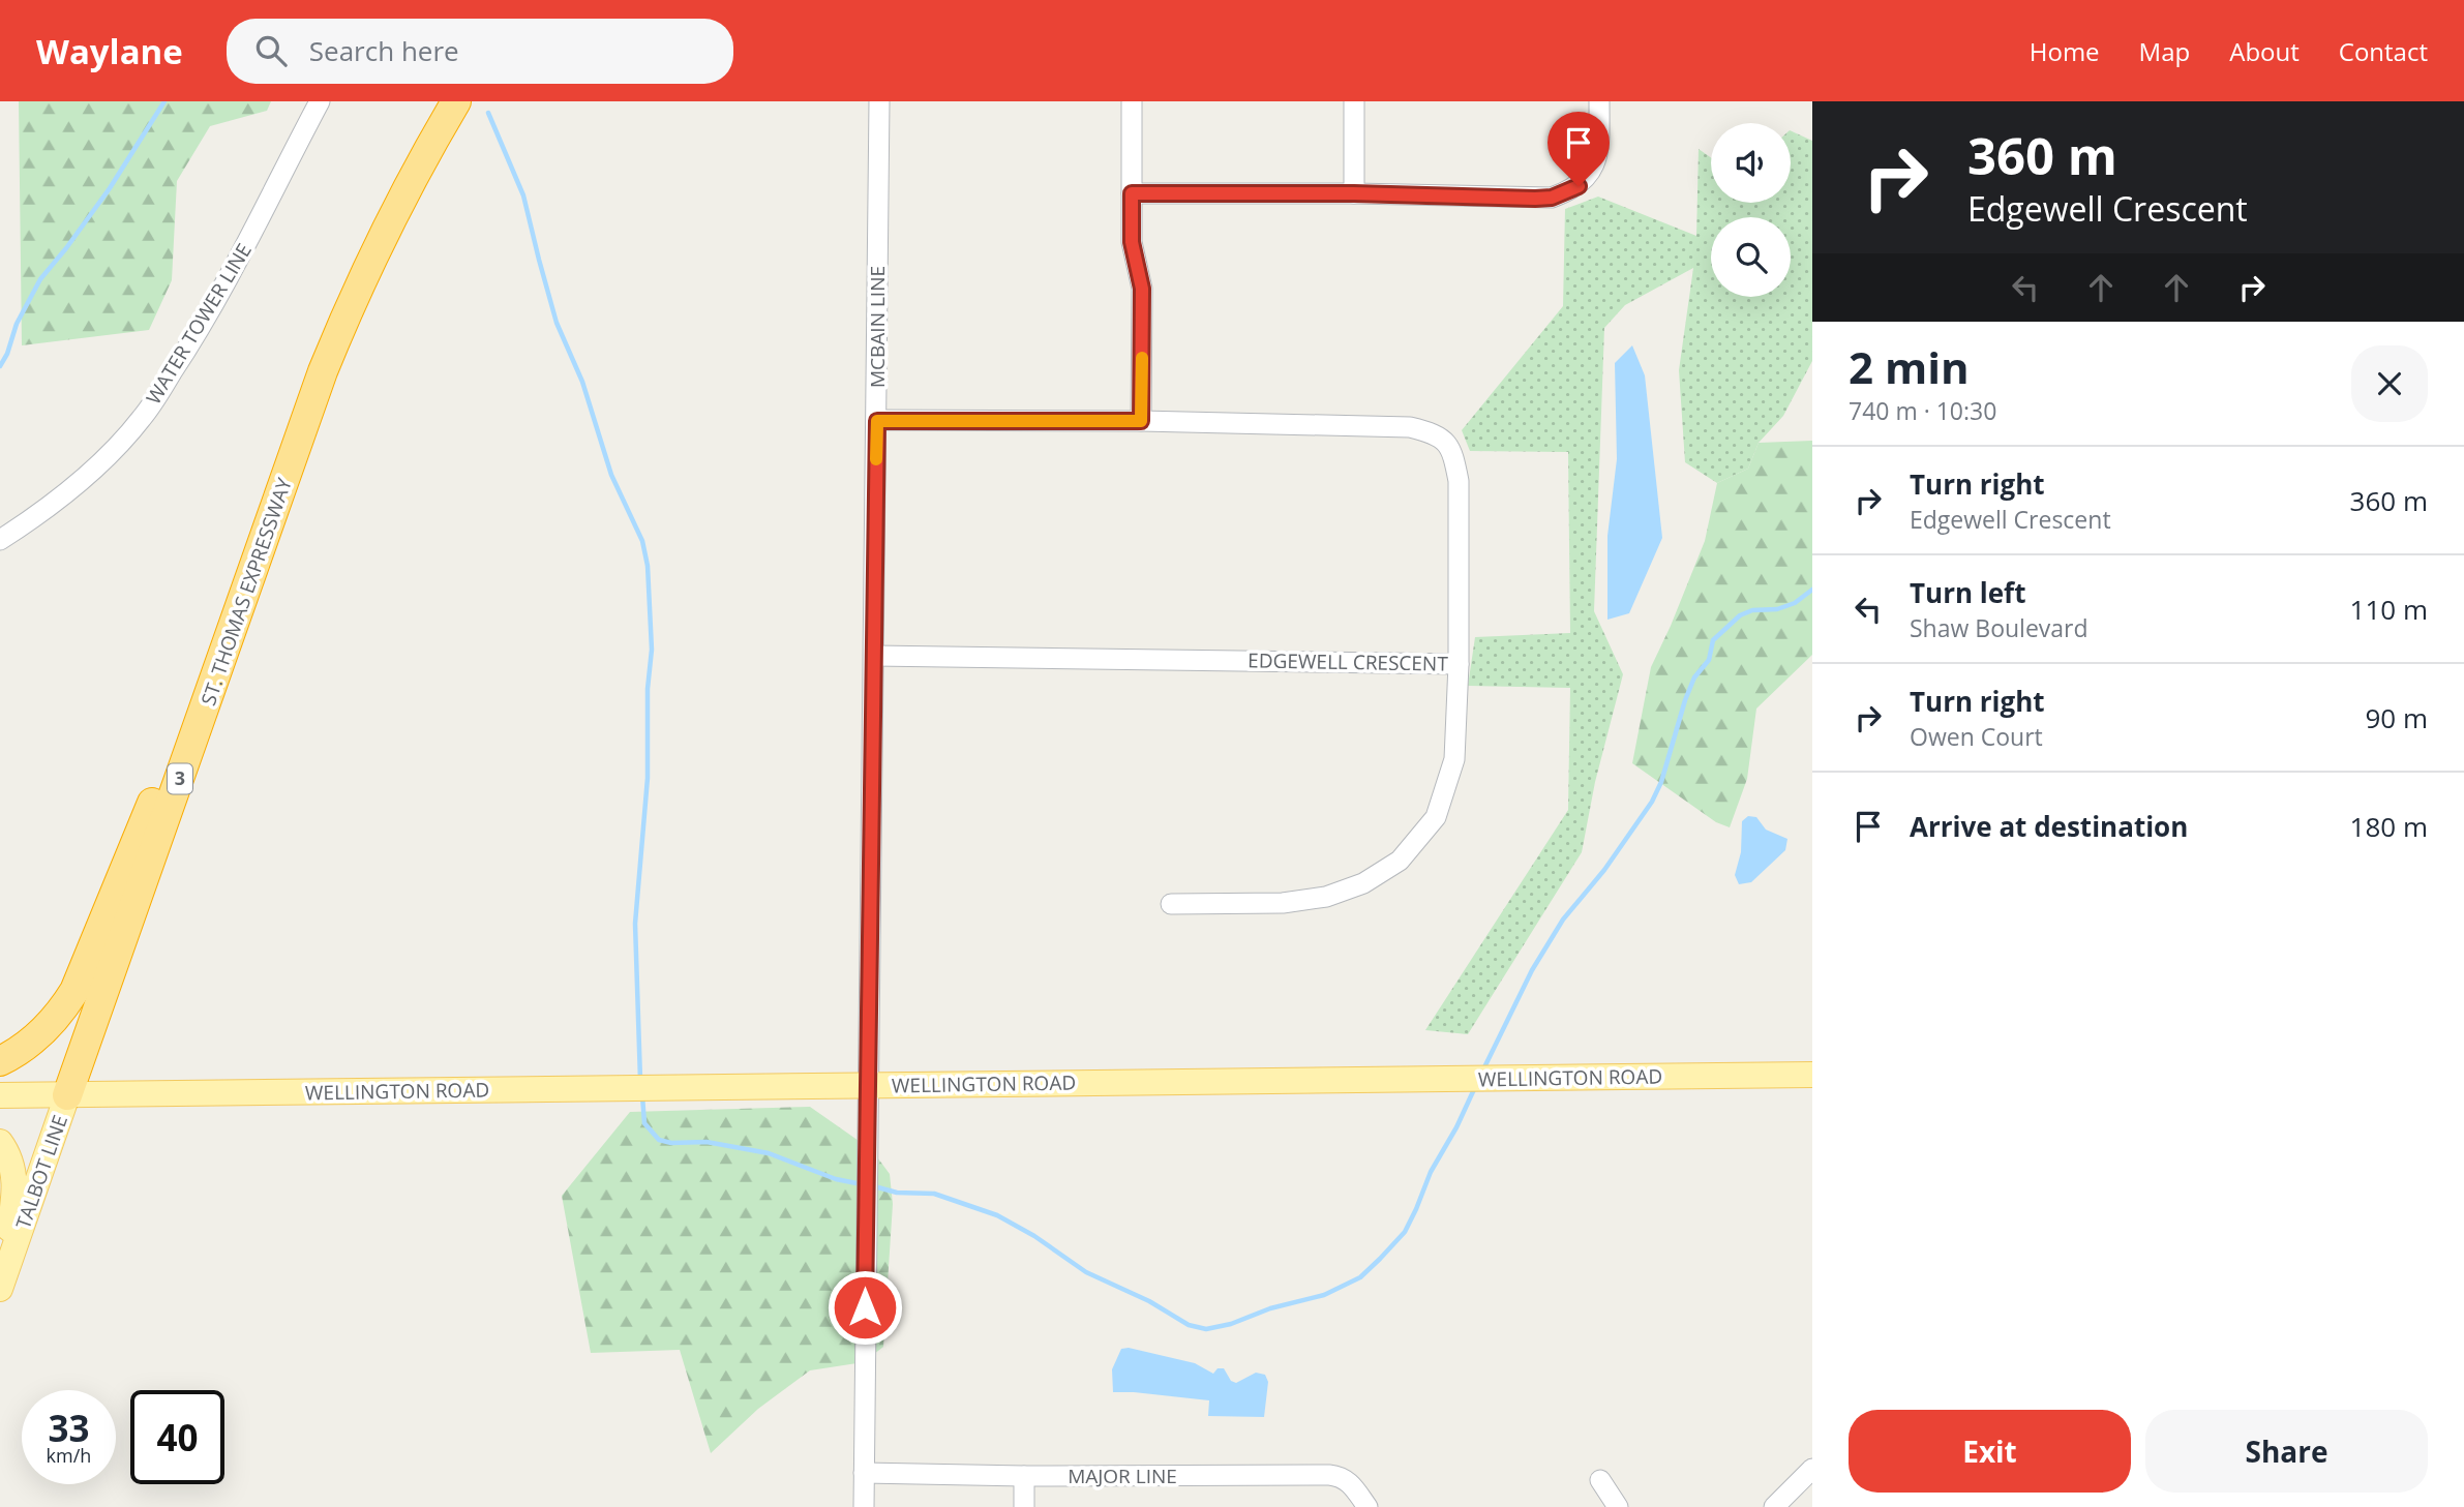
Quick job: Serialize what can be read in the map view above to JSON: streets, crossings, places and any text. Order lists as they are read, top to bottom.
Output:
{
  "streets": {
    "highway": ["ST. THOMAS EXPRESSWAY", "3"],
    "main road": ["WELLINGTON ROAD", "TALBOT LINE"],
    "street": [
      "WATER TOWER LINE",
      "MCBAIN LINE",
      "EDGEWELL CRESCENT",
      "MAJOR LINE"
    ]
  },
  "crossings": [
    ["MCBAIN LINE", "EDGEWELL CRESCENT"],
    ["MCBAIN LINE", "WELLINGTON ROAD"],
    ["MCBAIN LINE", "MAJOR LINE"],
    ["ST. THOMAS EXPRESSWAY", "WELLINGTON ROAD"],
    ["ST. THOMAS EXPRESSWAY", "TALBOT LINE"],
    ["WELLINGTON ROAD", "TALBOT LINE"]
  ],
  "page": {
    "header": "Waylane",
    "search": "Search here",
    "nav": [
      "Home",
      "Map",
      "About",
      "Contact"
    ],
    "turn": ["360 m", "Edgewell Crescent"],
    "heading": ["2 min", "740 m · 10:30"],
    "list": [
      {
        "name": "Turn right",
        "note": "Edgewell Crescent",
        "value": "360 m"
      },
      {
        "name": "Turn left",
        "note": "Shaw Boulevard",
        "value": "110 m"
      },
      {
        "name": "Turn right",
        "note": "Owen Court",
        "value": "90 m"
      },
      {
        "name": "Arrive at destination",
        "value": "180 m"
      }
    ],
    "speed": "33 km/h",
    "limit": "40",
    "buttons": ["Exit", "Share"]
  }
}
